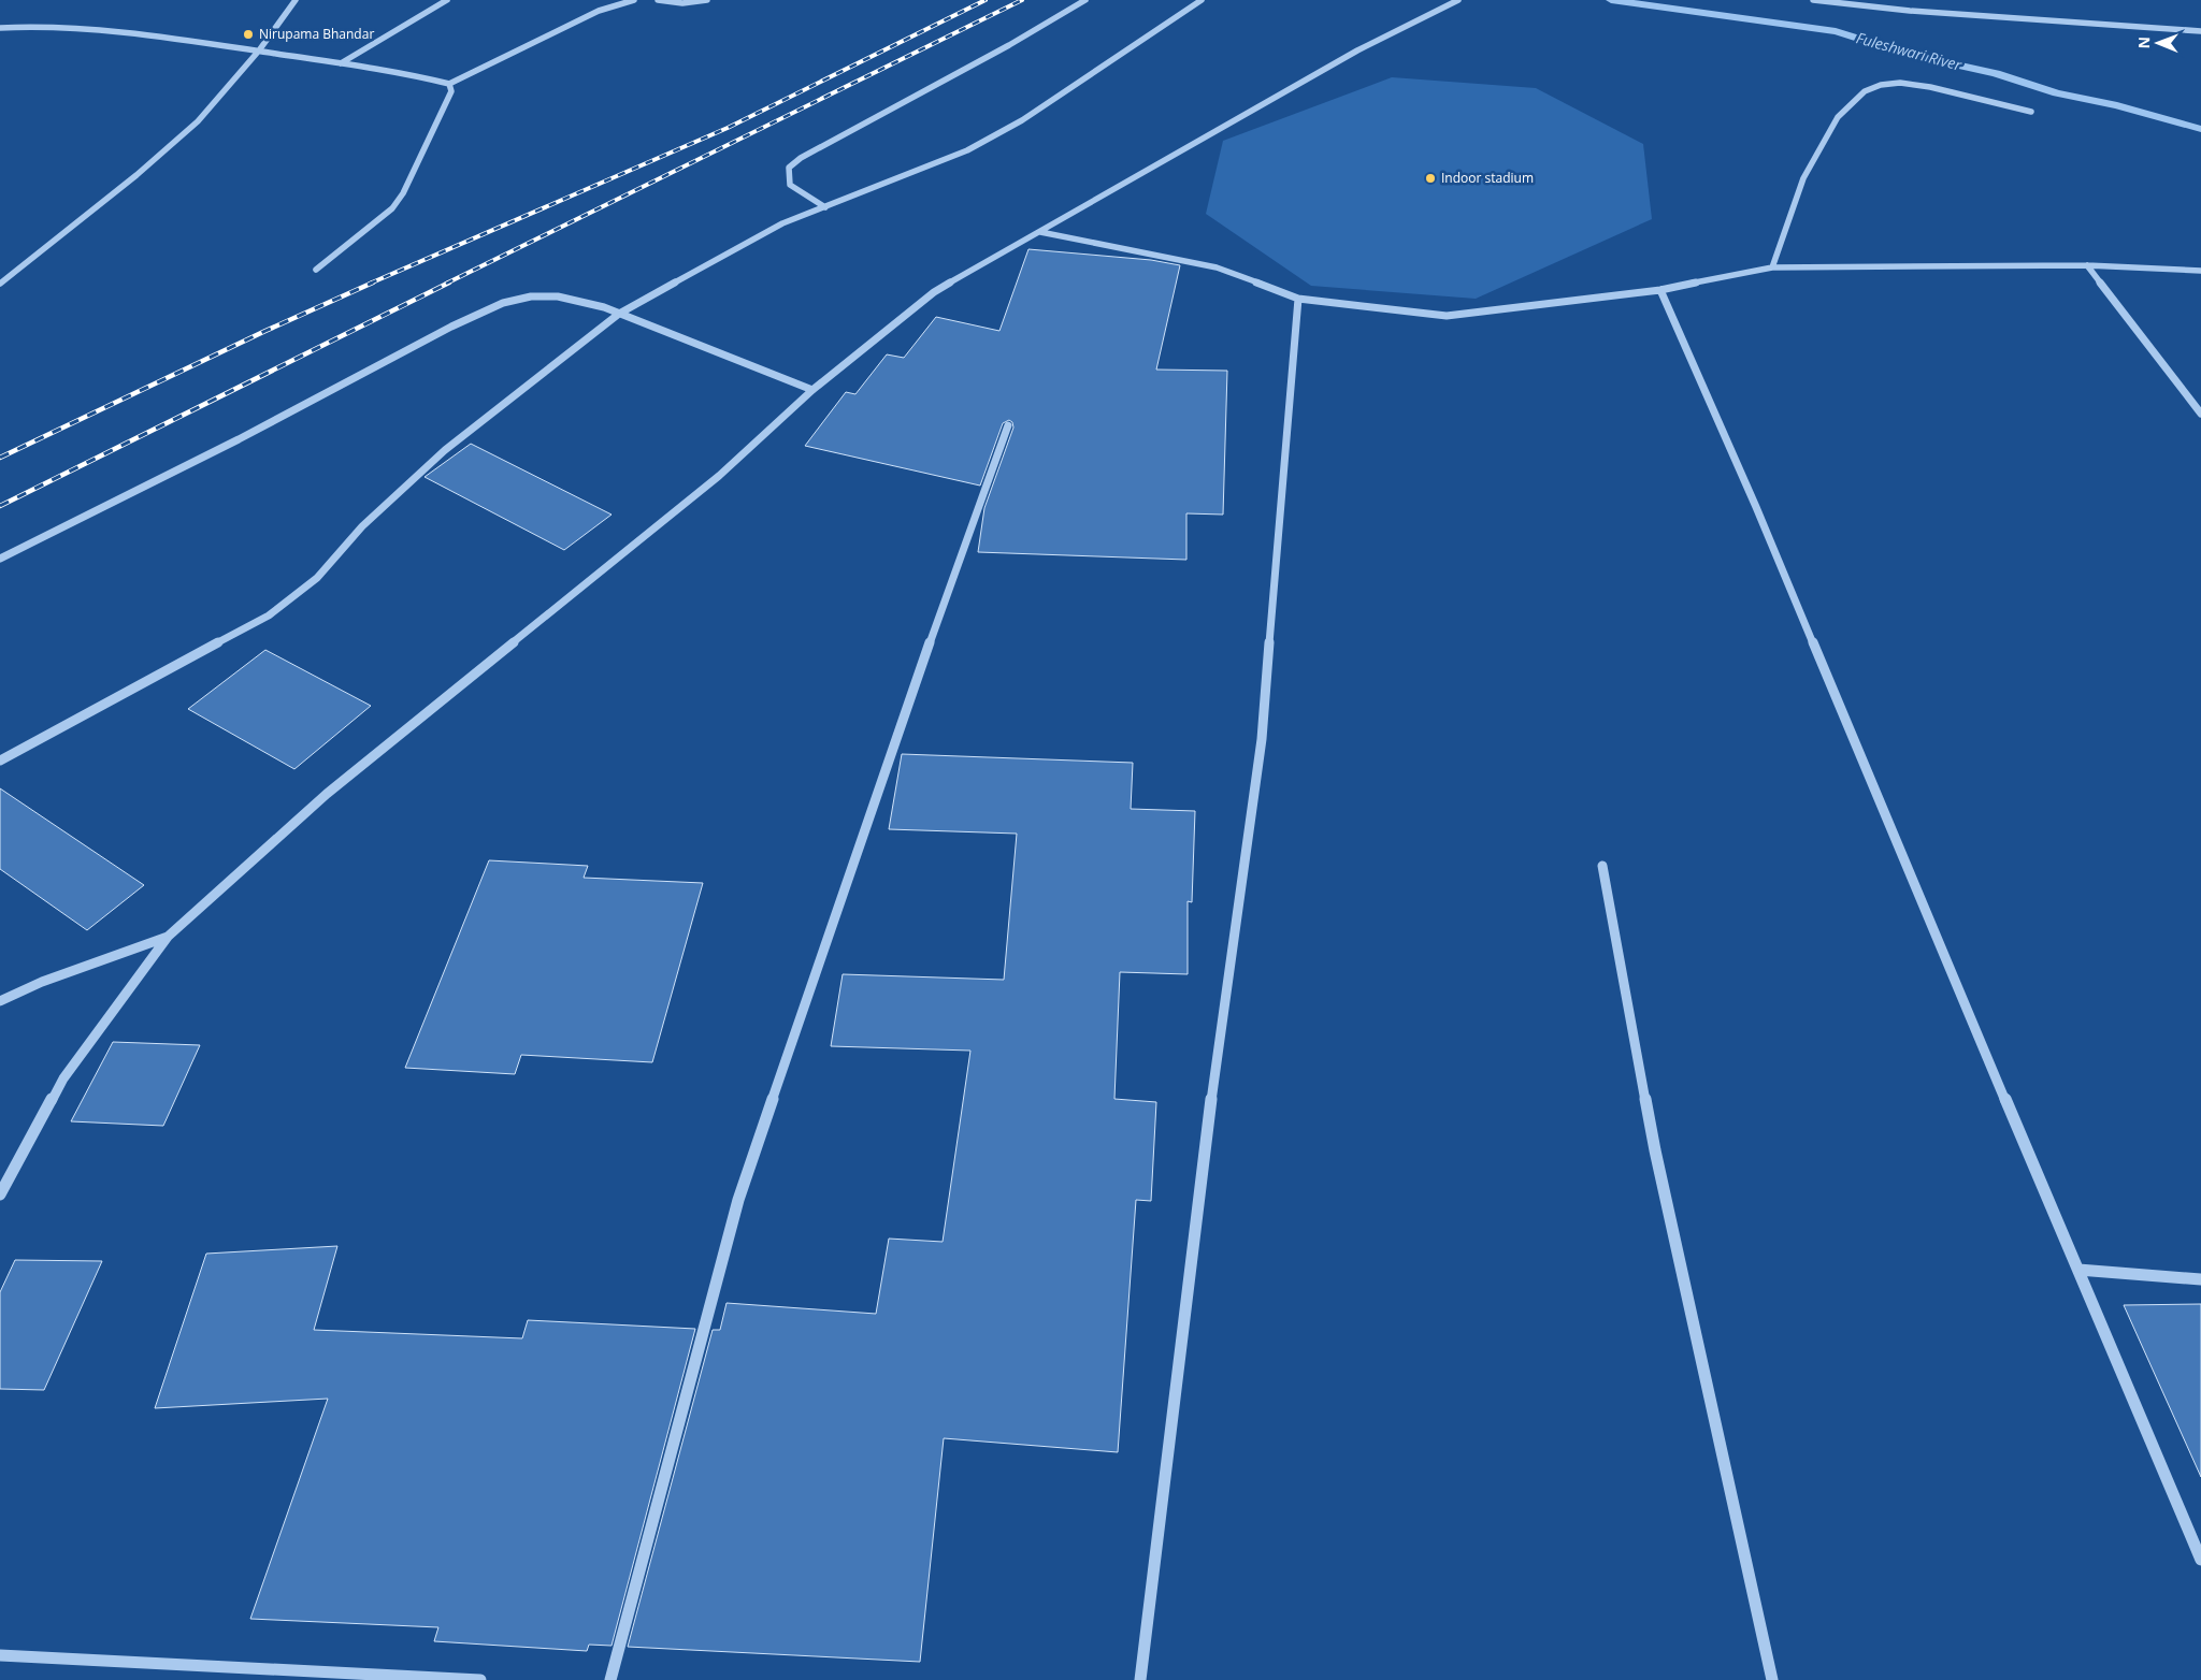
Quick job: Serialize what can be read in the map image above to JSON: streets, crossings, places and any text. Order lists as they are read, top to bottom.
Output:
{
  "water": ["Fuleshwari River"],
  "places": ["Nirupama Bhandar", "Indoor stadium"],
  "north": "left"
}
